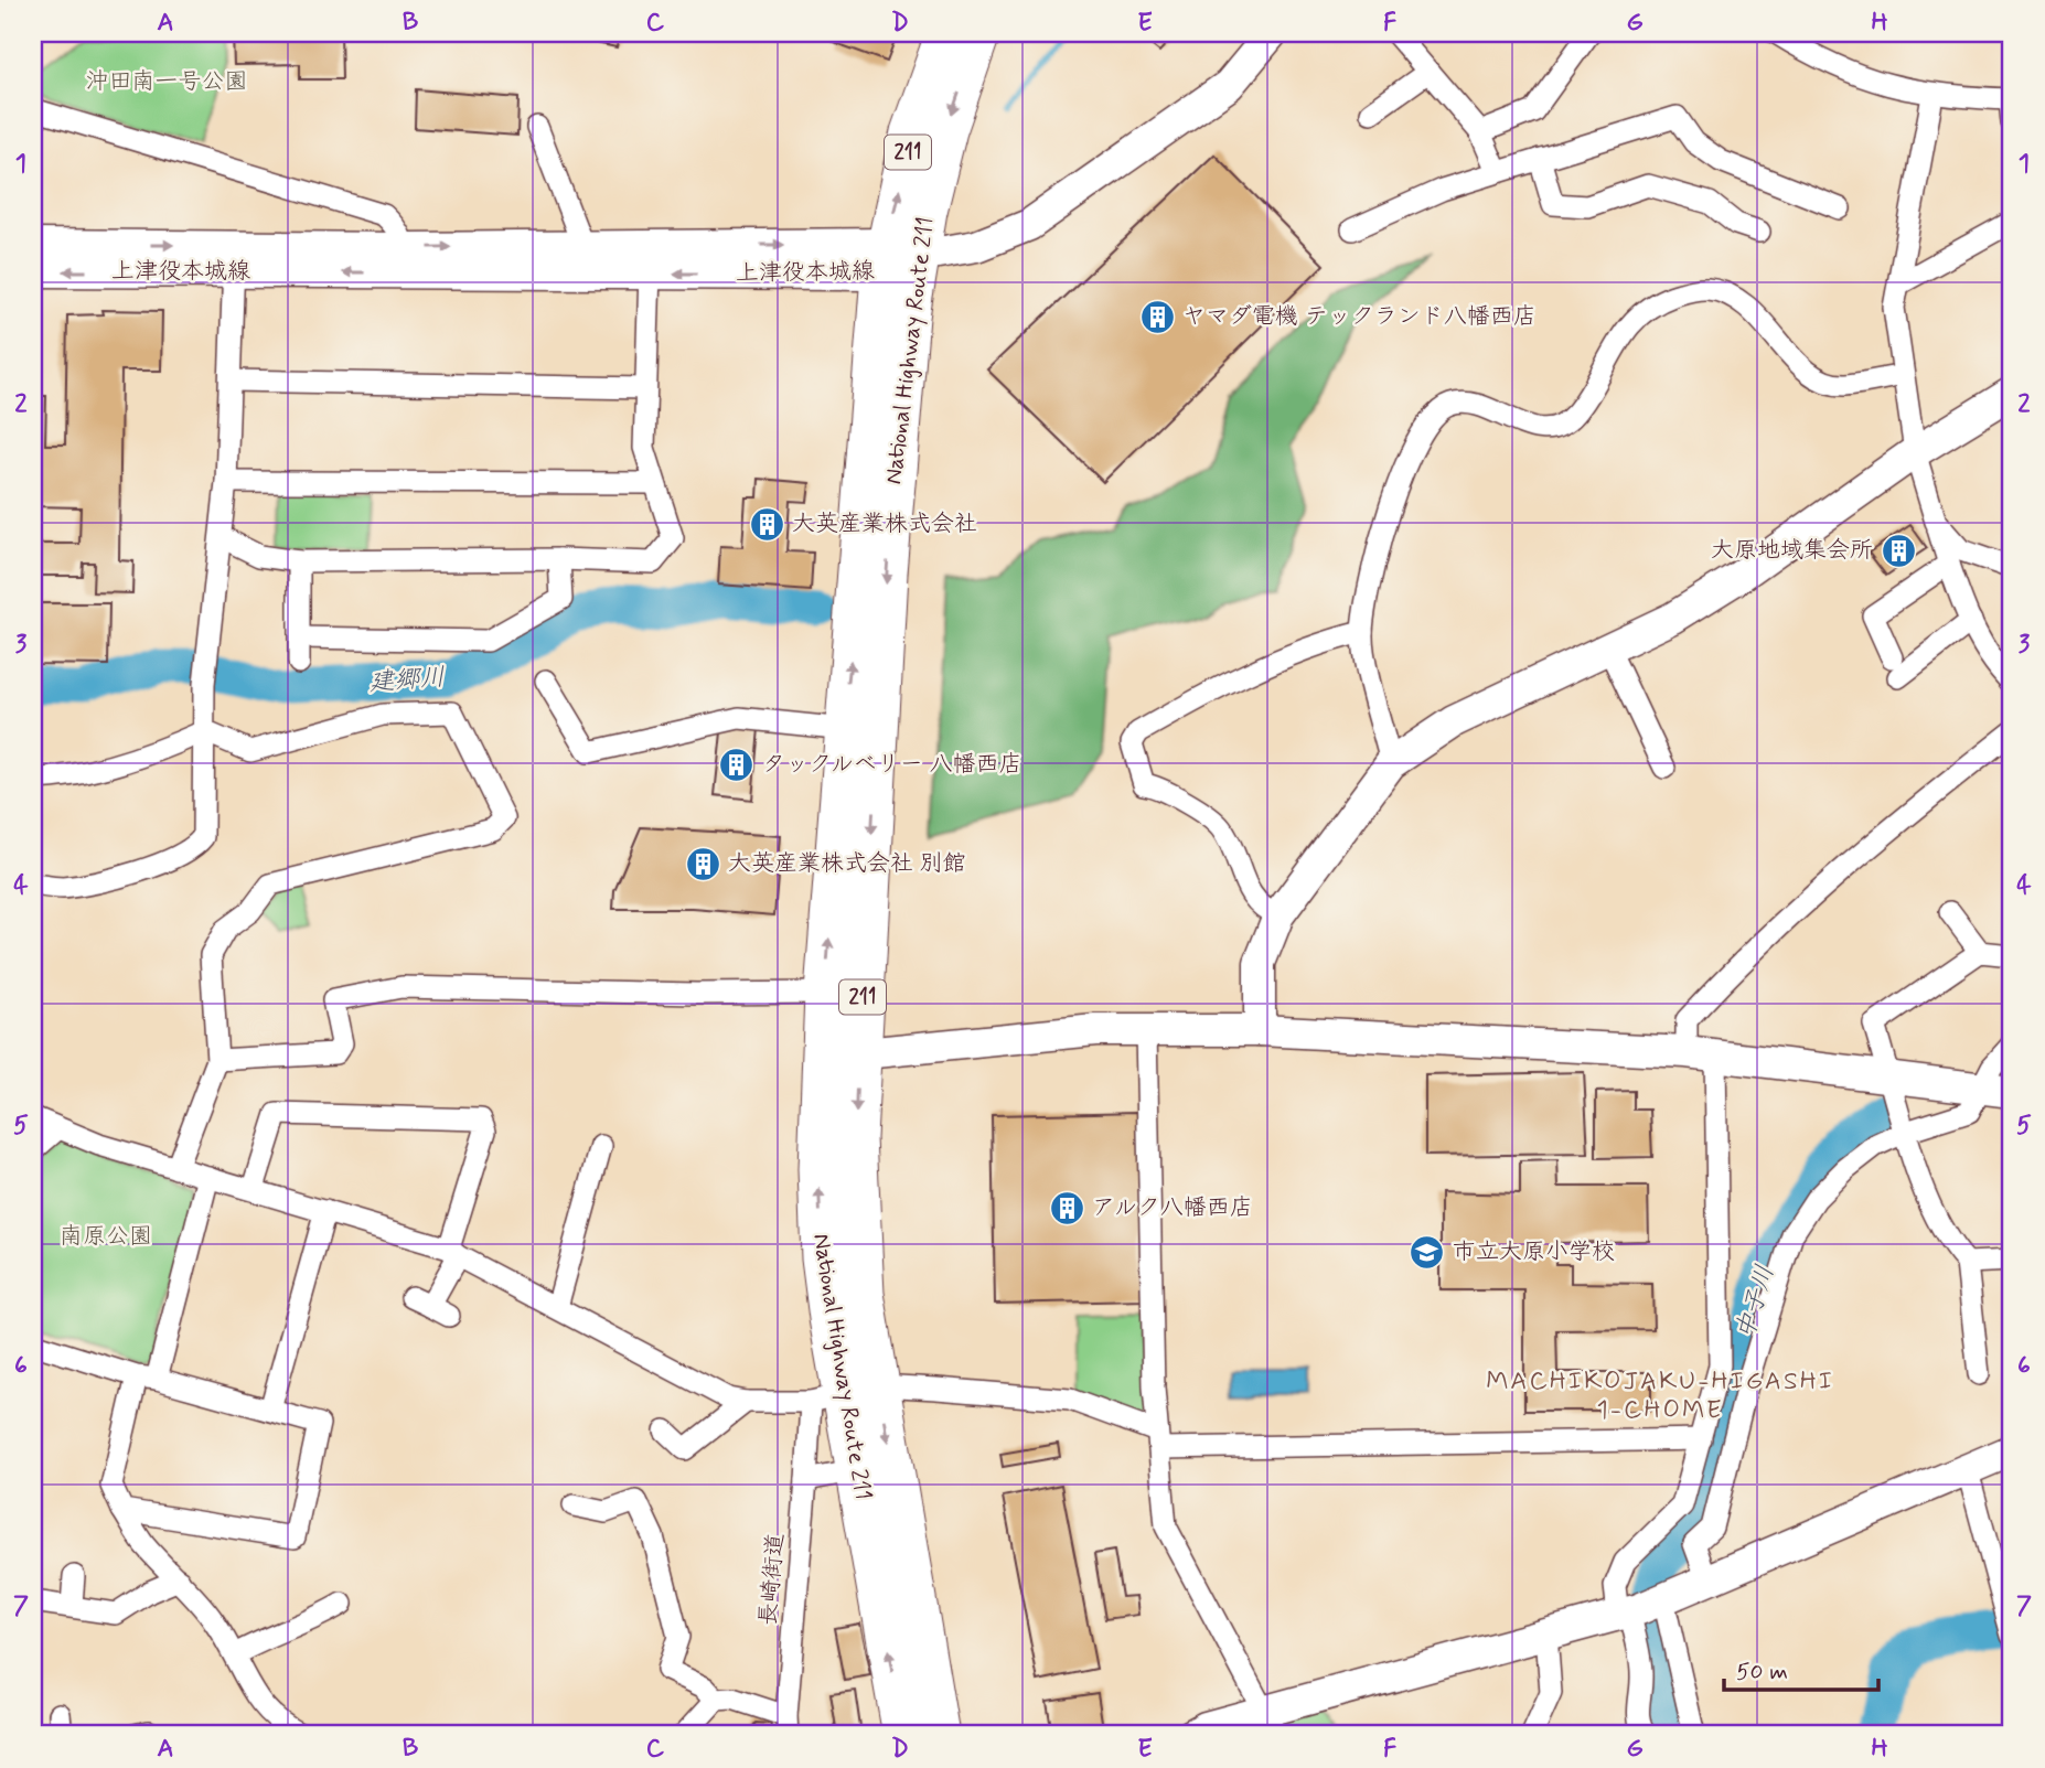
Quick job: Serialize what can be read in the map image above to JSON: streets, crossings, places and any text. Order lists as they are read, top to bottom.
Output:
{
  "streets": {
    "highway": ["211", "National Highway Route 211"],
    "street": ["上津役本城線", "長崎街道"]
  },
  "crossings": [
    ["上津役本城線", "National Highway Route 211"],
    ["National Highway Route 211", "長崎街道"]
  ],
  "districts": ["MACHIKOJAKU-HIGASHI 1-CHOME"],
  "water": ["建郷川", "中子川"],
  "parks": ["沖田南一号公園", "南原公園"],
  "places": {
    "building": [
      "ヤマダ電機 テックランド八幡西店",
      "大英産業株式会社",
      "大原地域集会所",
      "タックルベリー 八幡西店",
      "大英産業株式会社 別館",
      "アルク八幡西店"
    ],
    "school or university": ["市立大原小学校"]
  },
  "scale_bar": "50 m",
  "grid": {
    "columns": [
      "A",
      "B",
      "C",
      "D",
      "E",
      "F",
      "G",
      "H"
    ],
    "rows": [
      "1",
      "2",
      "3",
      "4",
      "5",
      "6",
      "7"
    ]
  }
}
